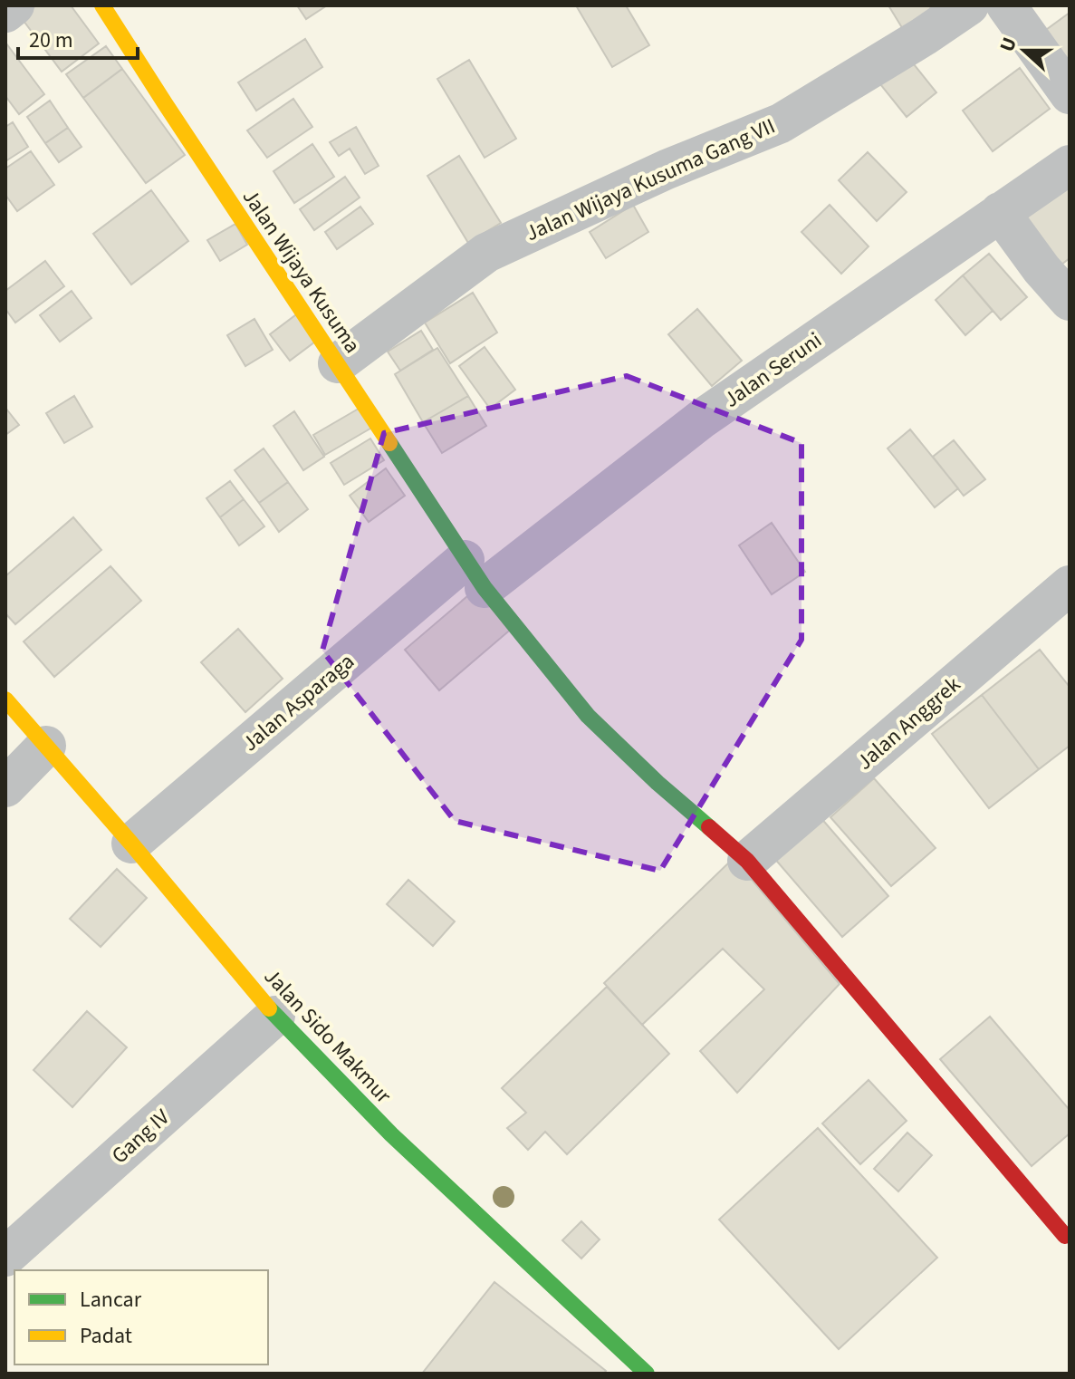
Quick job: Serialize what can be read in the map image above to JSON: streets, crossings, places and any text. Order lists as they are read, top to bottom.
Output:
{
  "streets": {
    "street": [
      "Jalan Wijaya Kusuma Gang VII",
      "Jalan Wijaya Kusuma",
      "Jalan Seruni",
      "Jalan Asparaga",
      "Jalan Anggrek",
      "Jalan Sido Makmur",
      "Gang IV"
    ]
  },
  "crossings": [
    ["Jalan Wijaya Kusuma Gang VII", "Jalan Wijaya Kusuma"],
    ["Jalan Wijaya Kusuma", "Jalan Seruni"],
    ["Jalan Wijaya Kusuma", "Jalan Asparaga"],
    ["Jalan Wijaya Kusuma", "Jalan Anggrek"],
    ["Jalan Seruni", "Jalan Asparaga"],
    ["Jalan Asparaga", "Jalan Sido Makmur"],
    ["Jalan Sido Makmur", "Gang IV"]
  ],
  "legend": ["Lancar", "Padat"],
  "scale_bar": "20 m",
  "north": "left"
}
